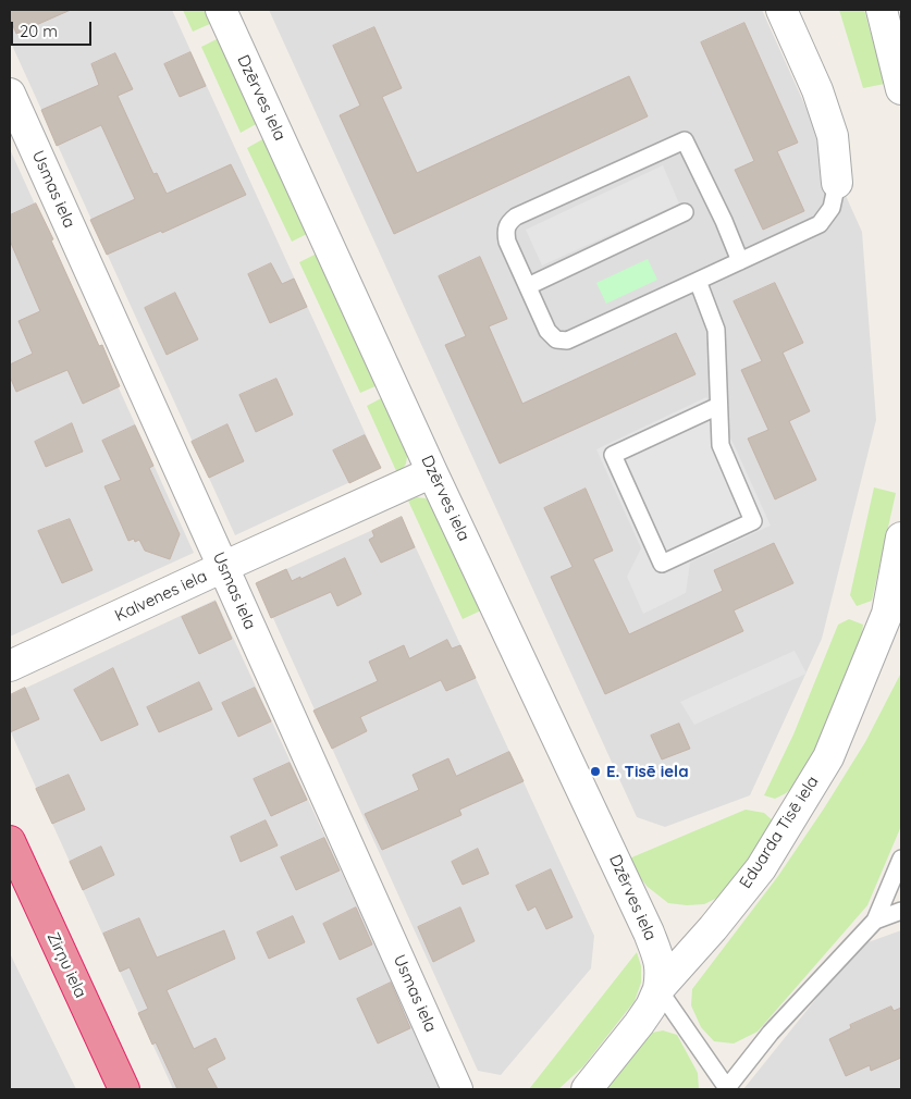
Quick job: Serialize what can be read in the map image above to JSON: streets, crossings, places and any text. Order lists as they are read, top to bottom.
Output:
{
  "streets": {
    "highway": ["Zirņu iela"],
    "street": [
      "Dzērves iela",
      "Usmas iela",
      "Kalvenes iela",
      "Eduarda Tisē iela"
    ]
  },
  "crossings": [
    ["Dzērves iela", "Kalvenes iela"],
    ["Dzērves iela", "Eduarda Tisē iela"],
    ["Usmas iela", "Kalvenes iela"]
  ],
  "places": ["E. Tisē iela"],
  "scale_bar": "20 m"
}
